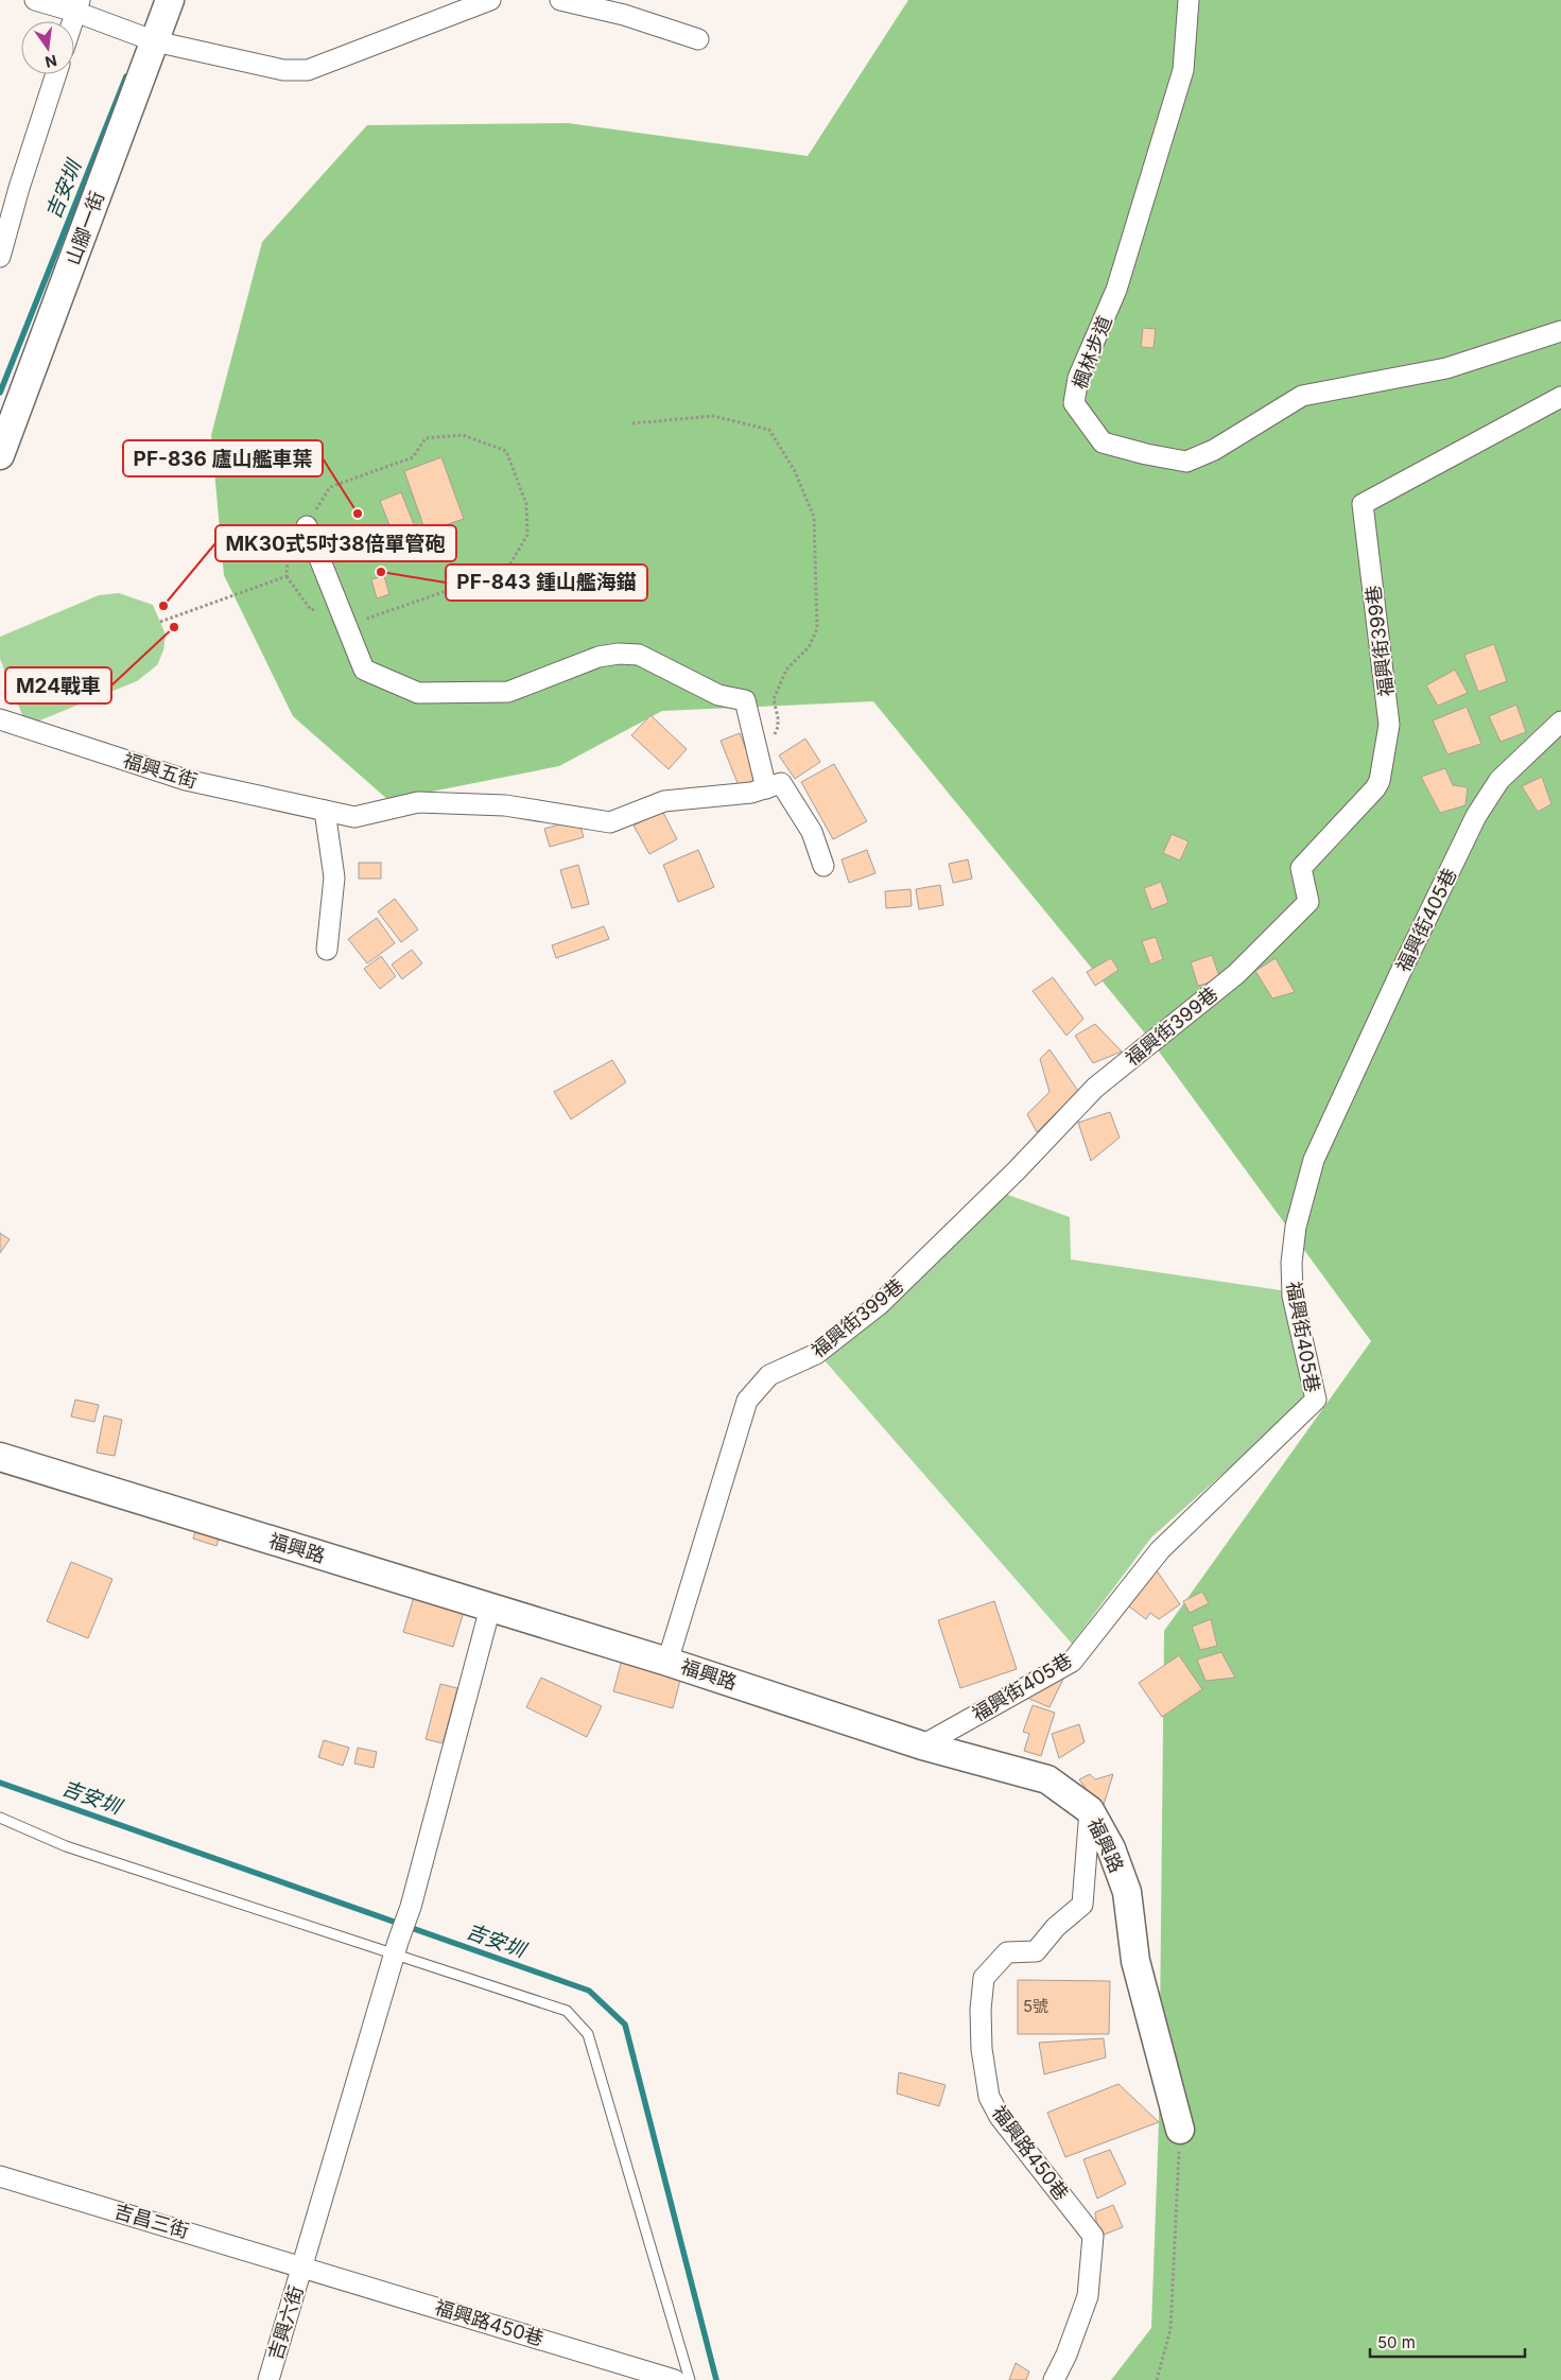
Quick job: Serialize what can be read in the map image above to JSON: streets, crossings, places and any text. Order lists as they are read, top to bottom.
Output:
{
  "streets": {
    "street": [
      "山腳一街",
      "楓林步道",
      "福興街399巷",
      "福興五街",
      "福興街405巷",
      "福興路",
      "福興路450巷",
      "吉昌三街",
      "吉興六街"
    ]
  },
  "crossings": [
    ["福興街399巷", "福興路"],
    ["福興街405巷", "福興路"],
    ["福興路", "福興路450巷"],
    ["福興路", "吉興六街"],
    ["福興路450巷", "吉昌三街"],
    ["福興路450巷", "吉興六街"],
    ["吉昌三街", "吉興六街"]
  ],
  "water": ["吉安圳"],
  "places": [
    "PF-836 廬山艦車葉",
    "PF-843 鍾山艦海錨",
    "MK30式5吋38倍單管砲",
    "M24戰車"
  ],
  "house_numbers": ["5號"],
  "scale_bar": "50 m",
  "north": "bottom"
}
